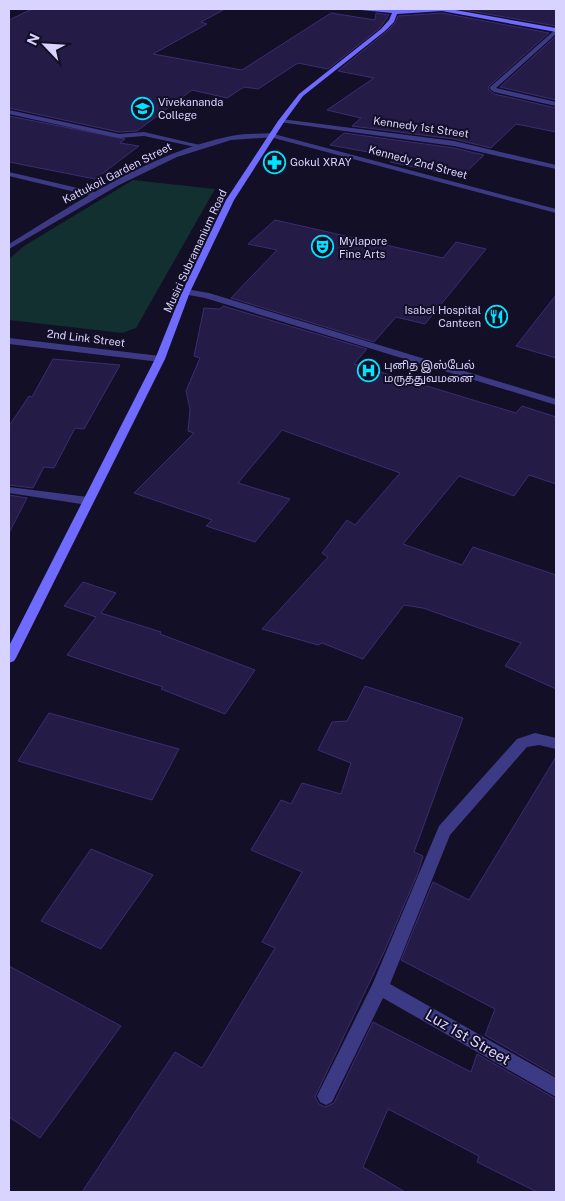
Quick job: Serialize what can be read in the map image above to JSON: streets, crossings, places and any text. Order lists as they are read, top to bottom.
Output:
{
  "streets": {
    "main road": ["Musiri Subramanium Road"],
    "street": [
      "Kennedy 1st Street",
      "Kennedy 2nd Street",
      "Kattukoil Garden Street",
      "2nd Link Street",
      "Luz 1st Street"
    ]
  },
  "crossings": [
    ["Kennedy 1st Street", "Musiri Subramanium Road"],
    ["Kennedy 2nd Street", "Kattukoil Garden Street"],
    ["Kennedy 2nd Street", "Musiri Subramanium Road"],
    ["Kattukoil Garden Street", "Musiri Subramanium Road"],
    ["Musiri Subramanium Road", "2nd Link Street"]
  ],
  "places": {
    "school or university": ["Vivekananda College"],
    "pharmacy": ["Gokul XRAY"],
    "theatre": ["Mylapore Fine Arts"],
    "restaurant": ["Isabel Hospital Canteen"],
    "hospital": ["புனித இஸ்பேல் மருத்துவமனை"]
  },
  "north": "top left"
}
